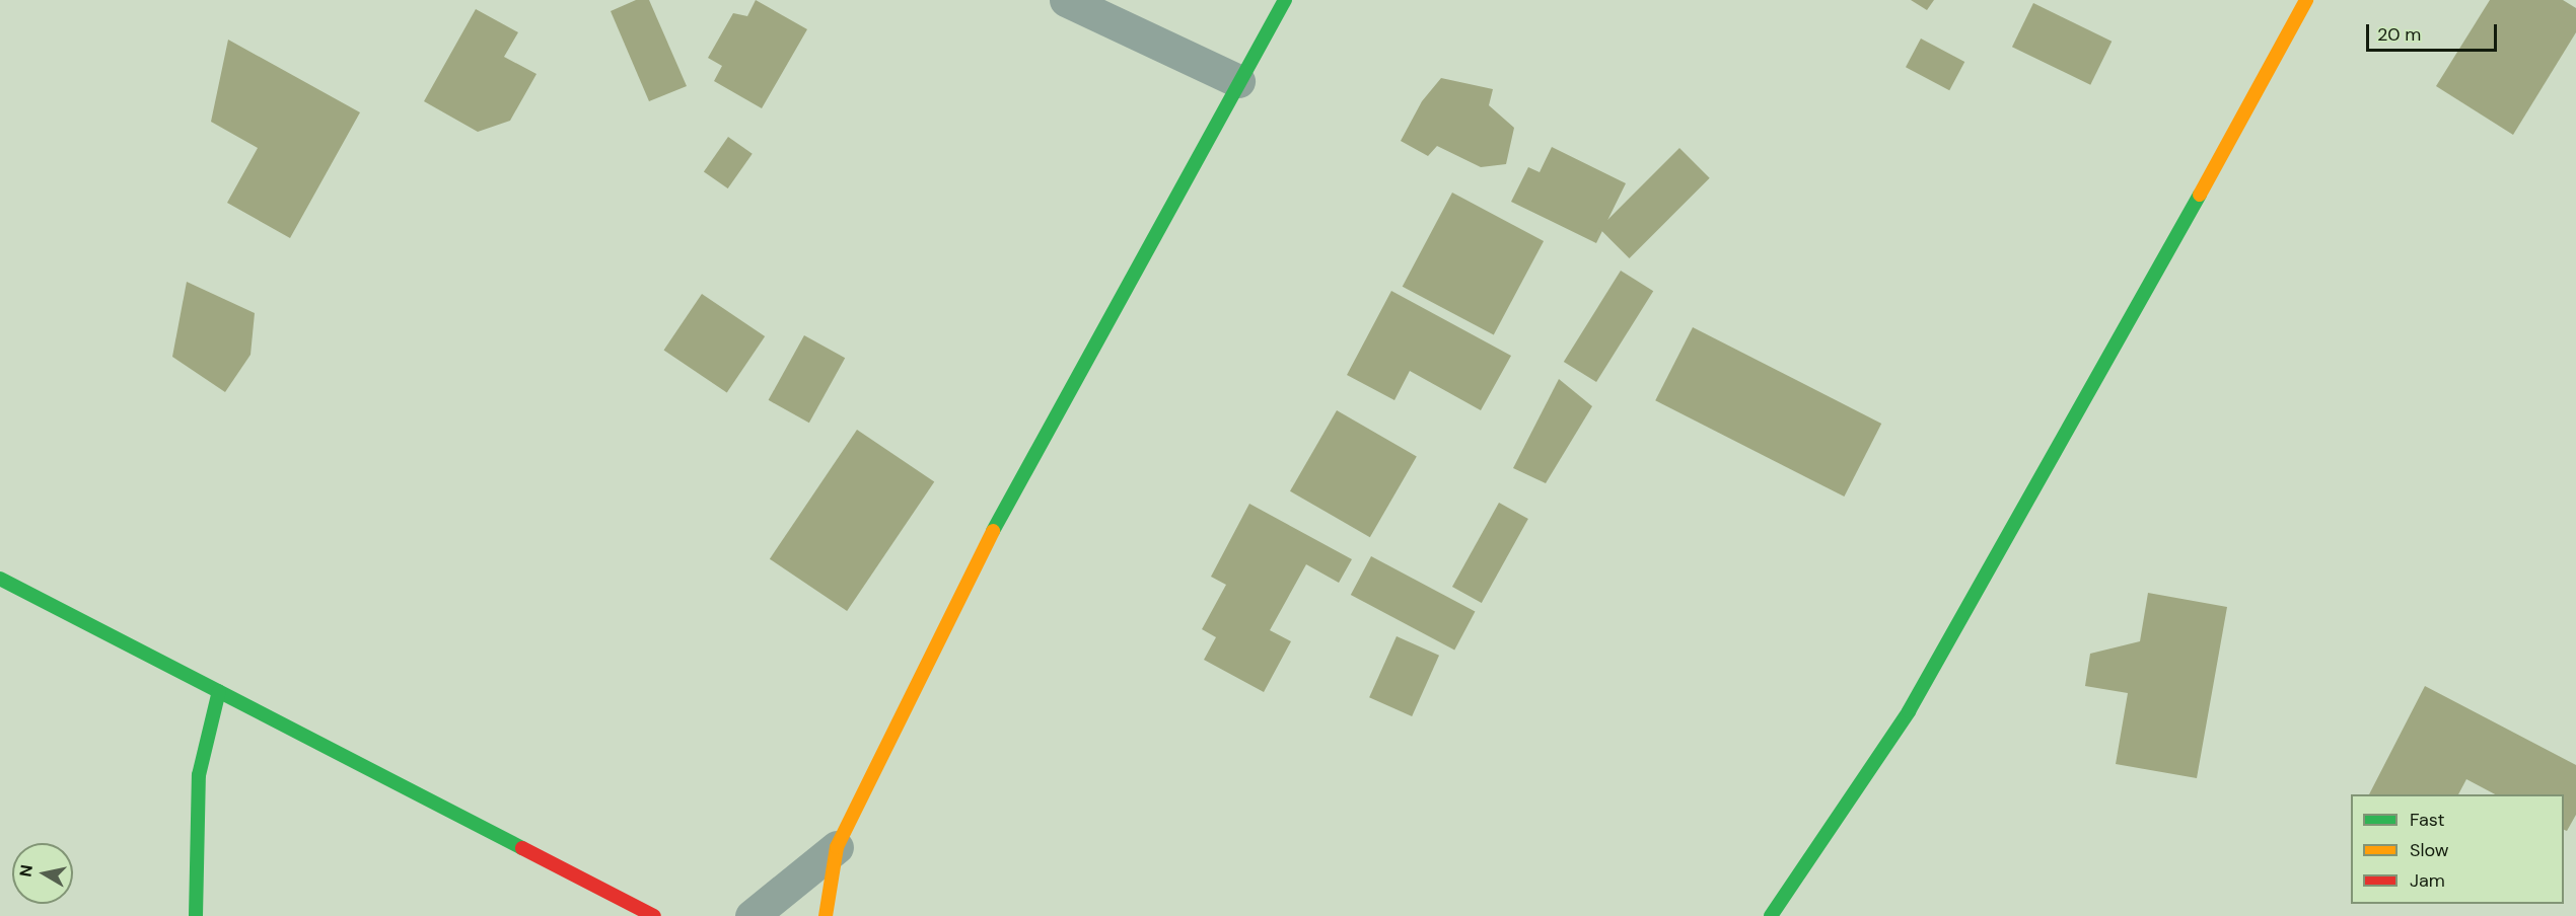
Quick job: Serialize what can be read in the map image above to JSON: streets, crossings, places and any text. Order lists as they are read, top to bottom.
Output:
{
  "legend": ["Fast", "Slow", "Jam"],
  "scale_bar": "20 m",
  "north": "left"
}
